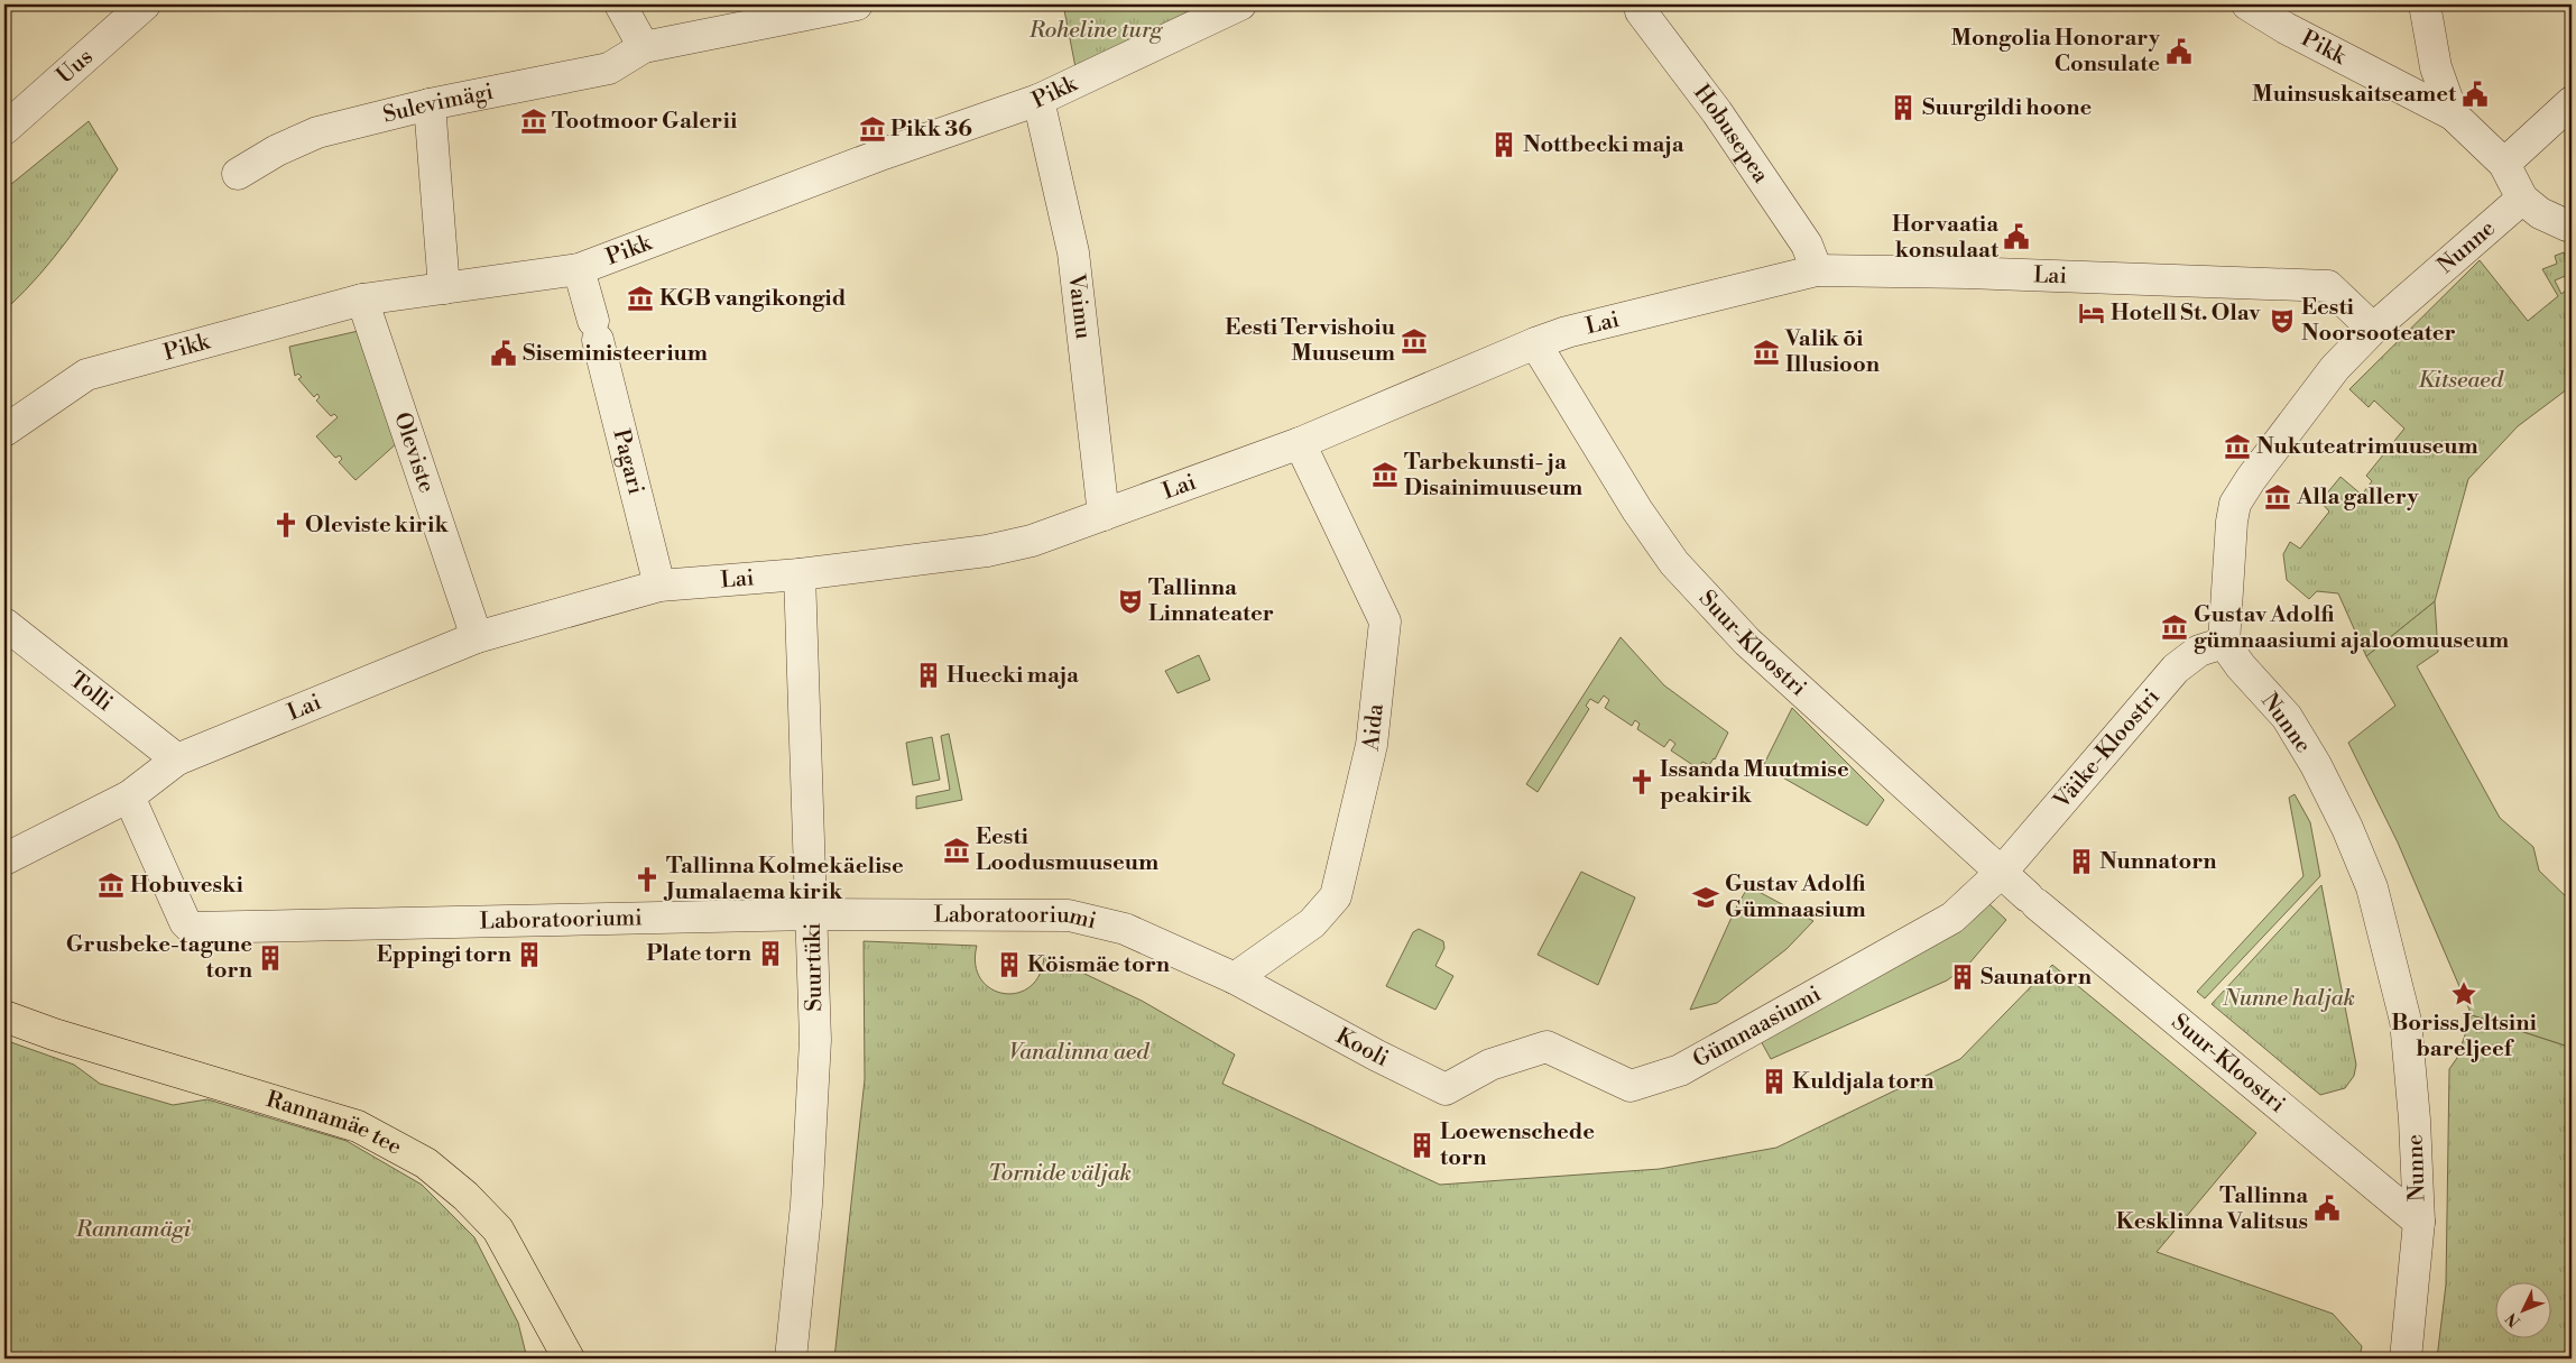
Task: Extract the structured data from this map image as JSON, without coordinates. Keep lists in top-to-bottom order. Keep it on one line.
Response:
{"streets":{"main road":["Rannamäe tee"],"street":["Pikk","Uus","Sulevimägi","Hobusepea","Nunne","Lai","Vaimu","Oleviste","Pagari","Suur-Kloostri","Tolli","Aida","Väike-Kloostri","Laboratooriumi","Suurtüki","Gümnaasiumi","Kooli"]},"crossings":[["Pikk","Nunne"],["Pikk","Vaimu"],["Pikk","Oleviste"],["Pikk","Pagari"],["Hobusepea","Lai"],["Nunne","Lai"],["Nunne","Suur-Kloostri"],["Nunne","Väike-Kloostri"],["Lai","Vaimu"],["Lai","Oleviste"],["Lai","Pagari"],["Lai","Suur-Kloostri"],["Lai","Tolli"],["Lai","Aida"],["Lai","Laboratooriumi"],["Lai","Suurtüki"],["Suur-Kloostri","Väike-Kloostri"],["Suur-Kloostri","Gümnaasiumi"],["Aida","Laboratooriumi"],["Aida","Kooli"],["Väike-Kloostri","Gümnaasiumi"],["Laboratooriumi","Suurtüki"],["Laboratooriumi","Kooli"],["Gümnaasiumi","Kooli"]],"parks":["Roheline turg","Kitseaed","Nunne haljak","Vanalinna aed","Tornide väljak","Rannamägi"],"places":{"public building":["Mongolia Honorary Consulate","Muinsuskaitseamet","Horvaatia konsulaat","Siseministeerium","Tallinna Kesklinna Valitsus"],"building":["Suurgildi hoone","Nottbecki maja","Huecki maja","Nunnatorn","Plate torn","Eppingi torn","Grusbeke-tagune torn","Köismäe torn","Saunatorn","Kuldjala torn","Loewenschede torn"],"museum":["Tootmoor Galerii","Pikk 36","KGB vangikongid","Eesti Tervishoiu Muuseum","Valik õi Illusioon","Nukuteatrimuuseum","Tarbekunsti- ja Disainimuuseum","Alla gallery","Gustav Adolfi gümnaasiumi ajaloomuuseum","Eesti Loodusmuuseum","Hobuveski"],"hotel":["Hotell St. Olav"],"theatre":["Eesti Noorsooteater","Tallinna Linnateater"],"church":["Oleviste kirik","Issanda Muutmise peakirik","Tallinna Kolmekäelise Jumalaema kirik"],"school or university":["Gustav Adolfi Gümnaasium"],"place":["Boriss Jeltsini bareljeef"]},"north":"bottom left"}
